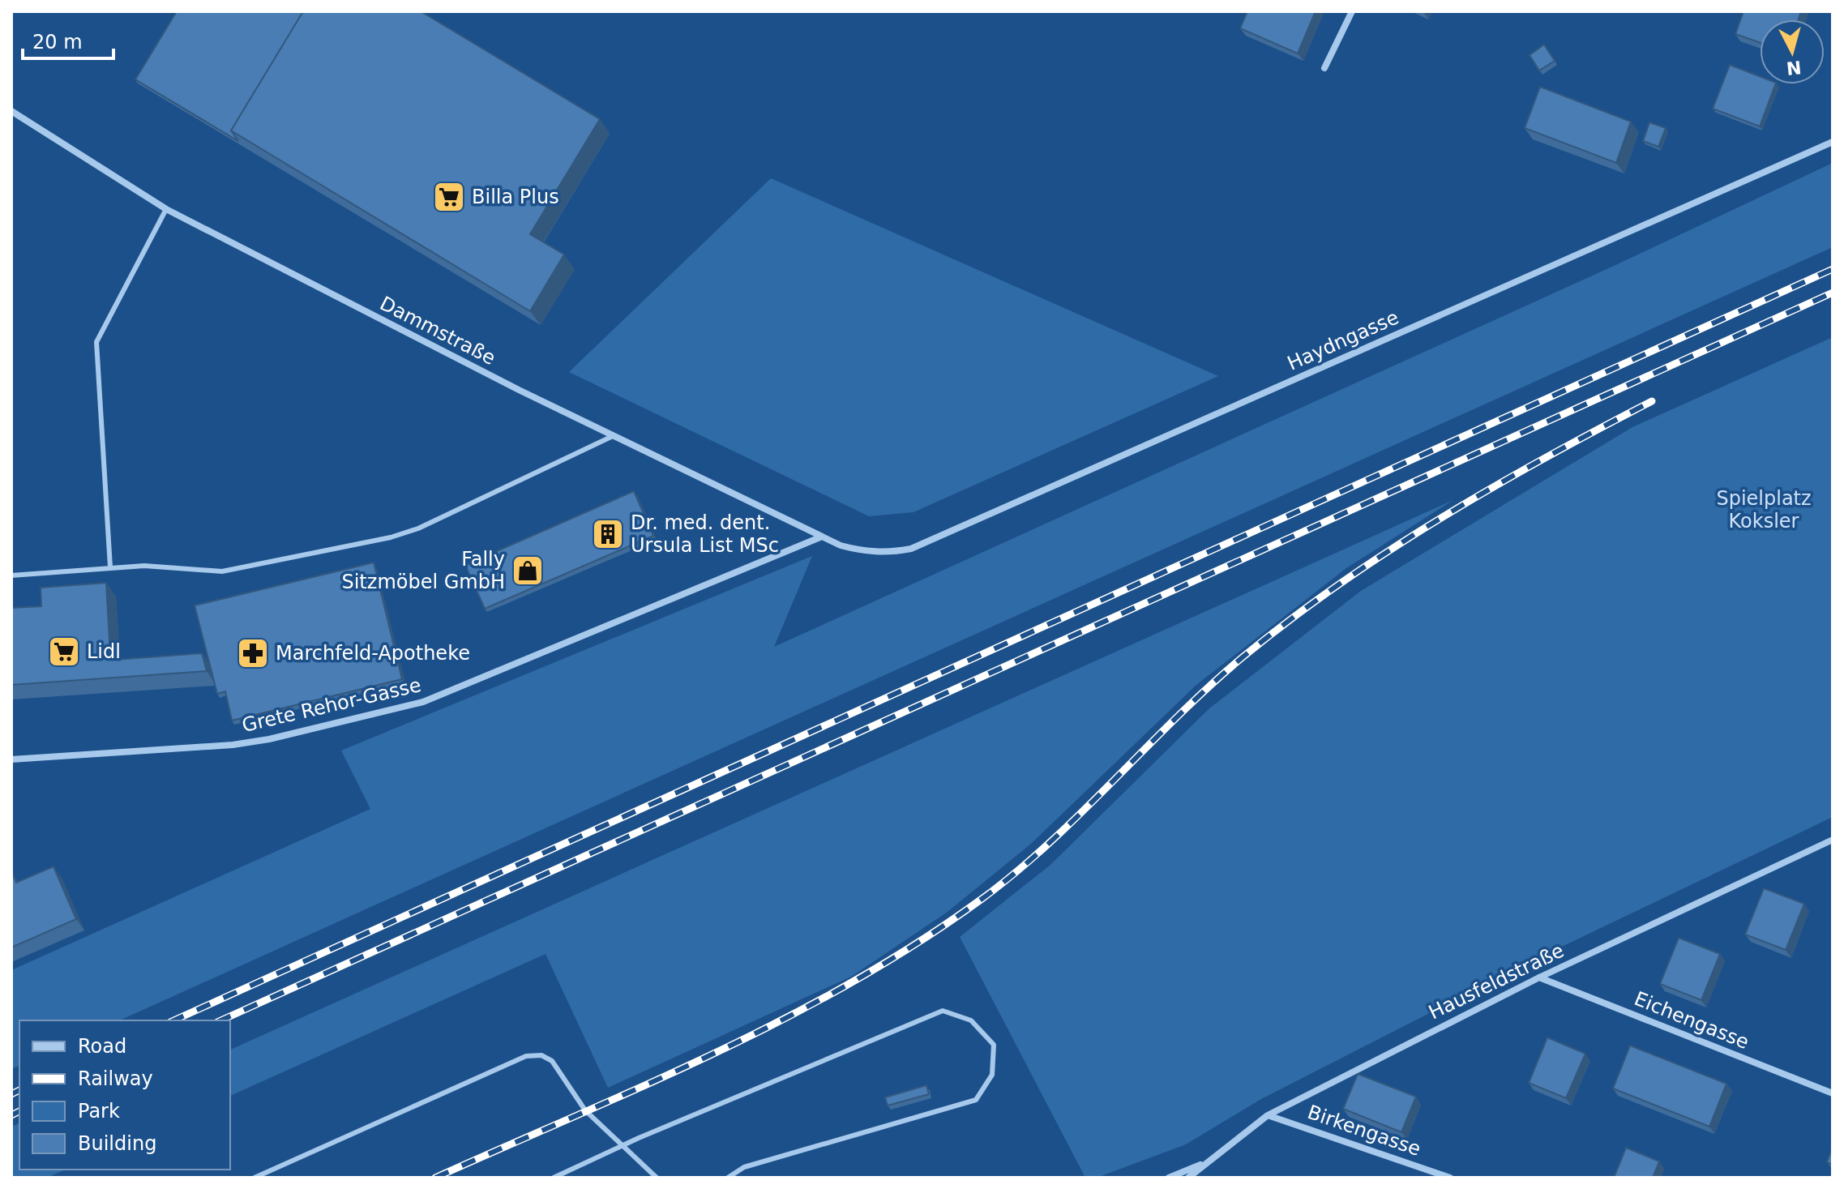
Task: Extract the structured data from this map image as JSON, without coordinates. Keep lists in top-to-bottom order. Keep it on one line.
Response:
{"streets":{"street":["Dammstraße","Haydngasse","Grete Rehor-Gasse","Hausfeldstraße","Eichengasse","Birkengasse"]},"crossings":[["Dammstraße","Haydngasse"],["Dammstraße","Grete Rehor-Gasse"],["Hausfeldstraße","Eichengasse"],["Hausfeldstraße","Birkengasse"]],"parks":["Spielplatz Koksler"],"places":{"supermarket":["Billa Plus","Lidl"],"building":["Dr. med. dent. Ursula List MSc"],"shop":["Fally Sitzmöbel GmbH"],"pharmacy":["Marchfeld-Apotheke"]},"legend":["Road","Railway","Park","Building"],"scale_bar":"20 m","north":"bottom"}
